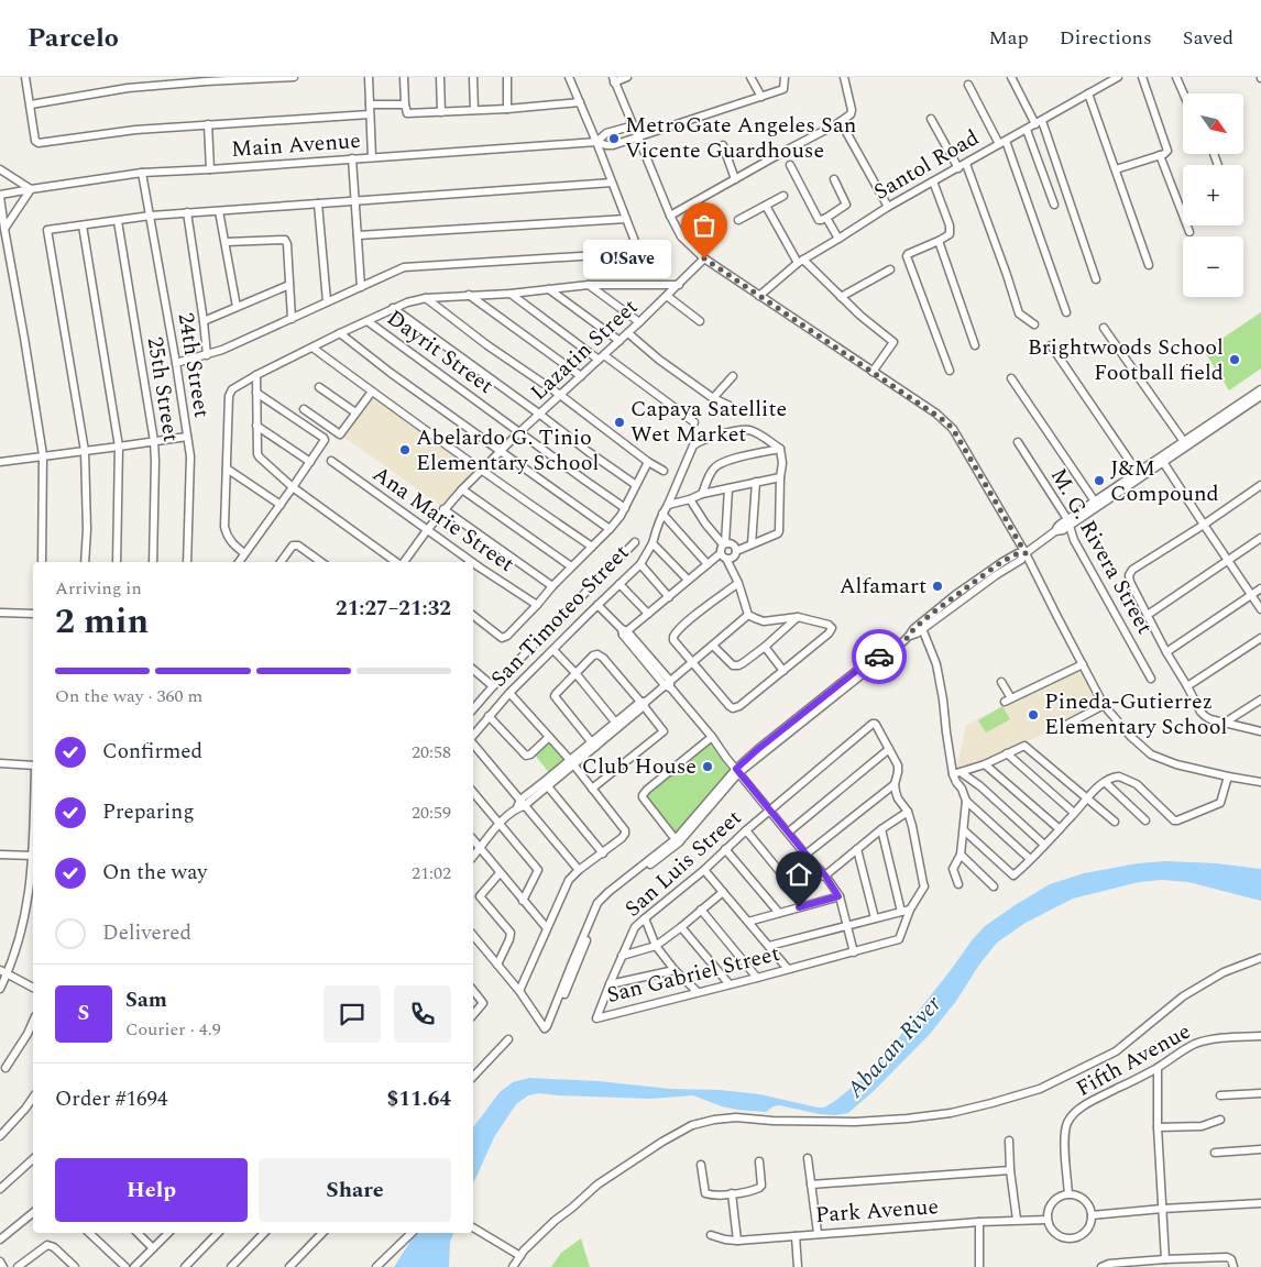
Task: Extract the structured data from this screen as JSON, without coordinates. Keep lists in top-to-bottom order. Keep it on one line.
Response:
{"streets":{"street":["Main Avenue","Santol Road","Lazatin Street","Dayrit Street","24th Street","25th Street","Ana Marie Street","M. G. Rivera Street","San Timoteo Street","San Luis Street","San Gabriel Street","Fifth Avenue","Park Avenue"]},"crossings":[["Main Avenue","24th Street"],["Lazatin Street","Dayrit Street"],["Lazatin Street","Ana Marie Street"],["San Luis Street","San Gabriel Street"],["Fifth Avenue","Park Avenue"]],"water":["Abacan River"],"places":["MetroGate Angeles San Vicente Guardhouse","O!Save","Brightwoods School Football field","Capaya Satellite Wet Market","Abelardo G. Tinio Elementary School","J&M Compound","Alfamart","Pineda-Gutierrez Elementary School","Club House"],"north":"bottom right","page":{"header":"Parcelo","nav":["Map","Directions","Saved"],"map_buttons":["+","−"],"bubble":"O!Save","heading":["2 min","Arriving in","21:27–21:32"],"panel":["Sam","Courier · 4.9","Order #1694","$11.64"],"bar":"On the way · 360 m","list":[["Confirmed","20:58"],["Preparing","20:59"],["On the way","21:02"],"Delivered"],"round":"S","buttons":["Help","Share"]}}
